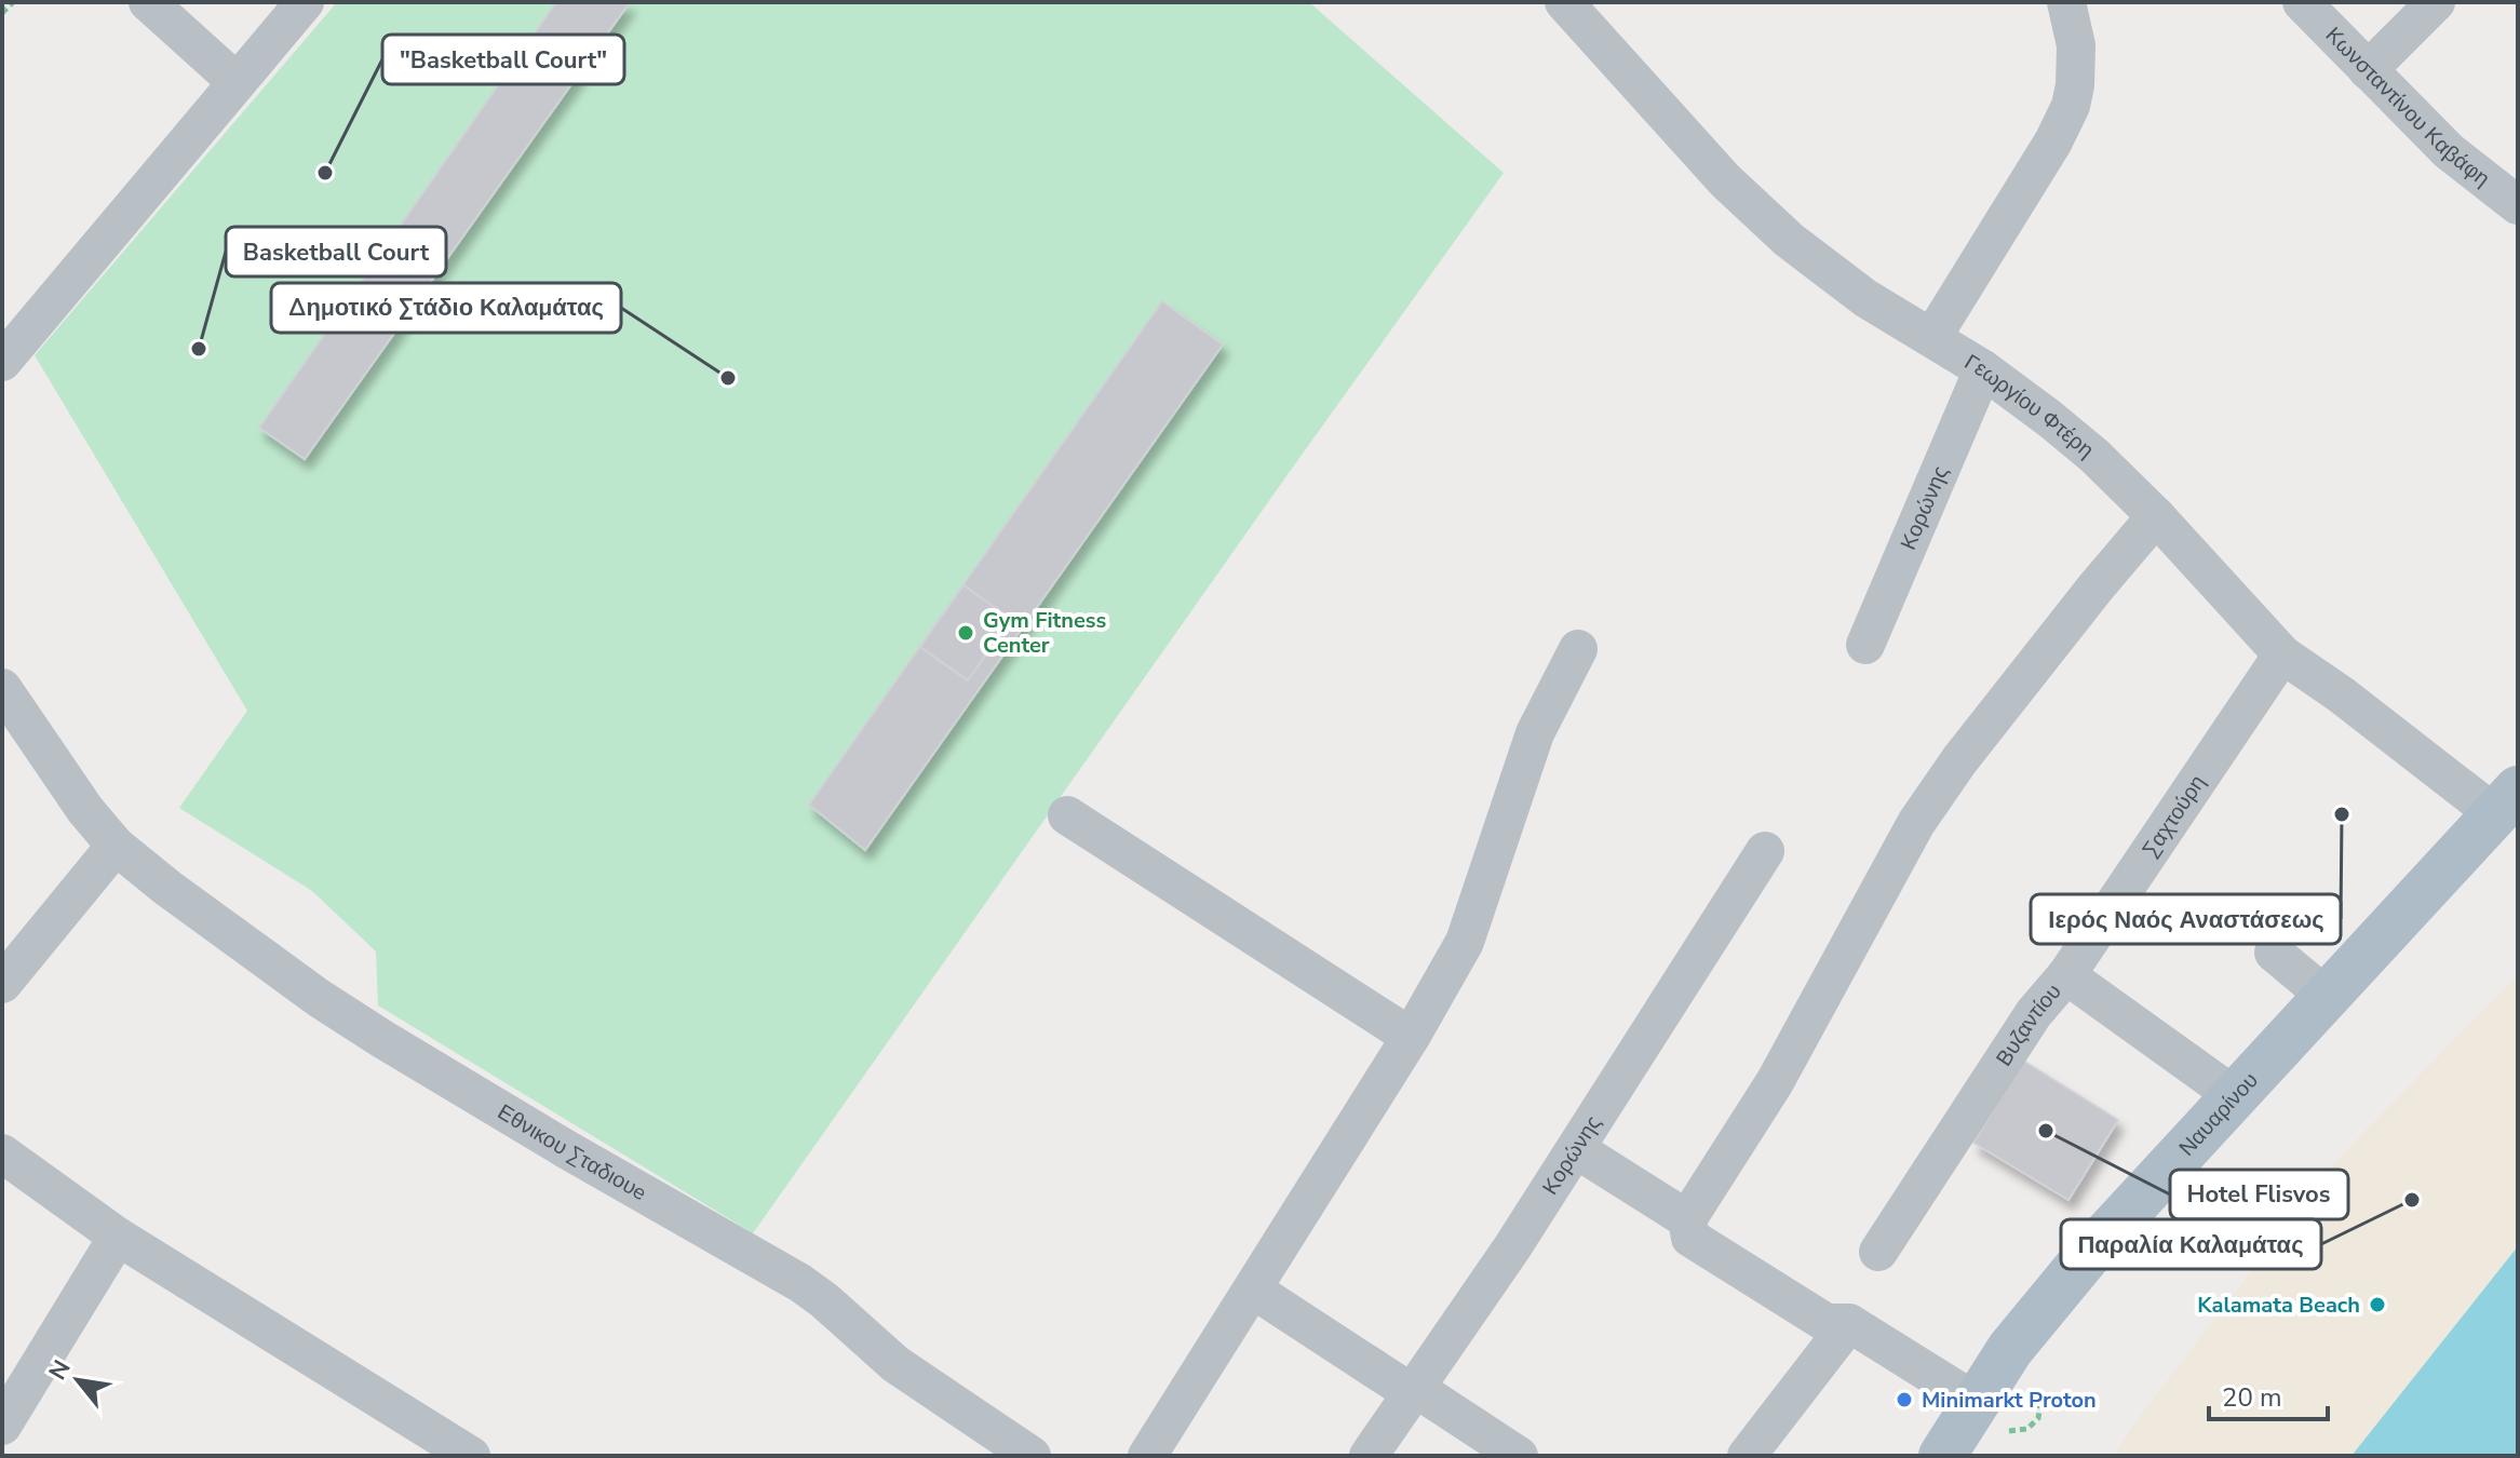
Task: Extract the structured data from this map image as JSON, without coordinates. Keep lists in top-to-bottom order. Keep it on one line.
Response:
{"streets":{"main road":["Ναυαρίνου"],"street":["Κωνσταντίνου Καβάφη","Γεωργίου Φτέρη","Κορώνης","Σαχτούρη","Βυζαντίου","Εθνικου Σταδιουe"]},"crossings":[["Γεωργίου Φτέρη","Κορώνης"],["Γεωργίου Φτέρη","Σαχτούρη"],["Γεωργίου Φτέρη","Ναυαρίνου"],["Σαχτούρη","Βυζαντίου"],["Βυζαντίου","Ναυαρίνου"]],"places":["\"Basketball Court\"","Basketball Court","Δημοτικό Στάδιο Καλαμάτας","Gym Fitness Center","Ιερός Ναός Αναστάσεως","Hotel Flisvos","Παραλία Καλαμάτας","Kalamata Beach","Minimarkt Proton"],"scale_bar":"20 m","north":"top left"}
